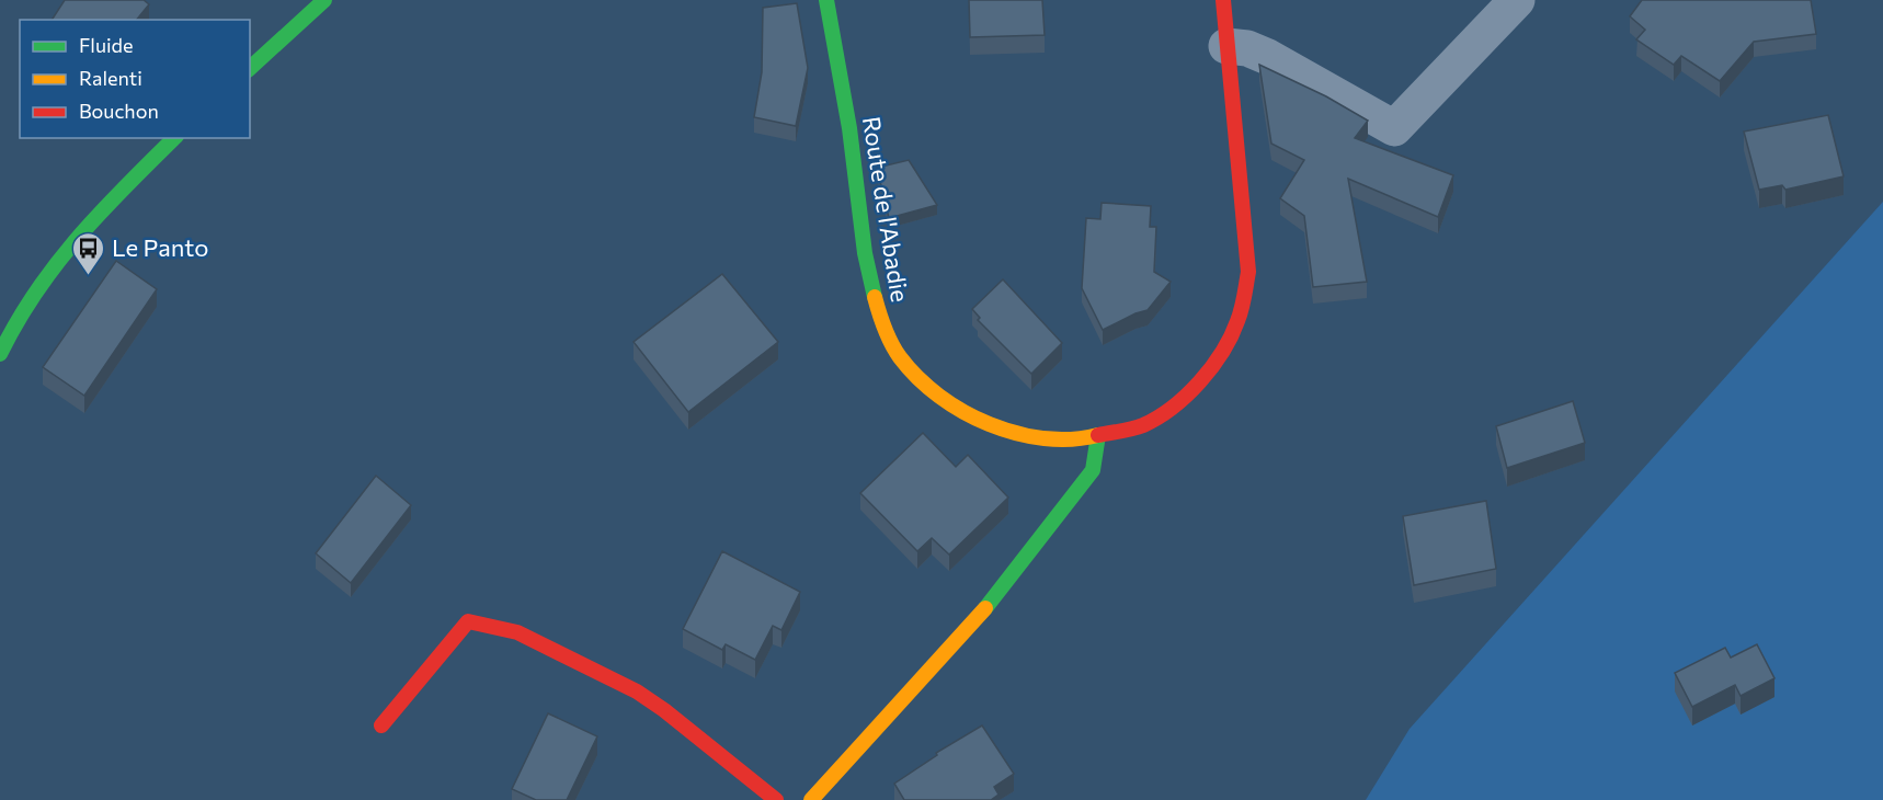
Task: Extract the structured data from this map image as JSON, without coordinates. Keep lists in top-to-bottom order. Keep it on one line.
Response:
{"streets":{"street":["Route de l'Abadie"]},"places":{"bus stop":["Le Panto"]},"legend":["Fluide","Ralenti","Bouchon"]}
